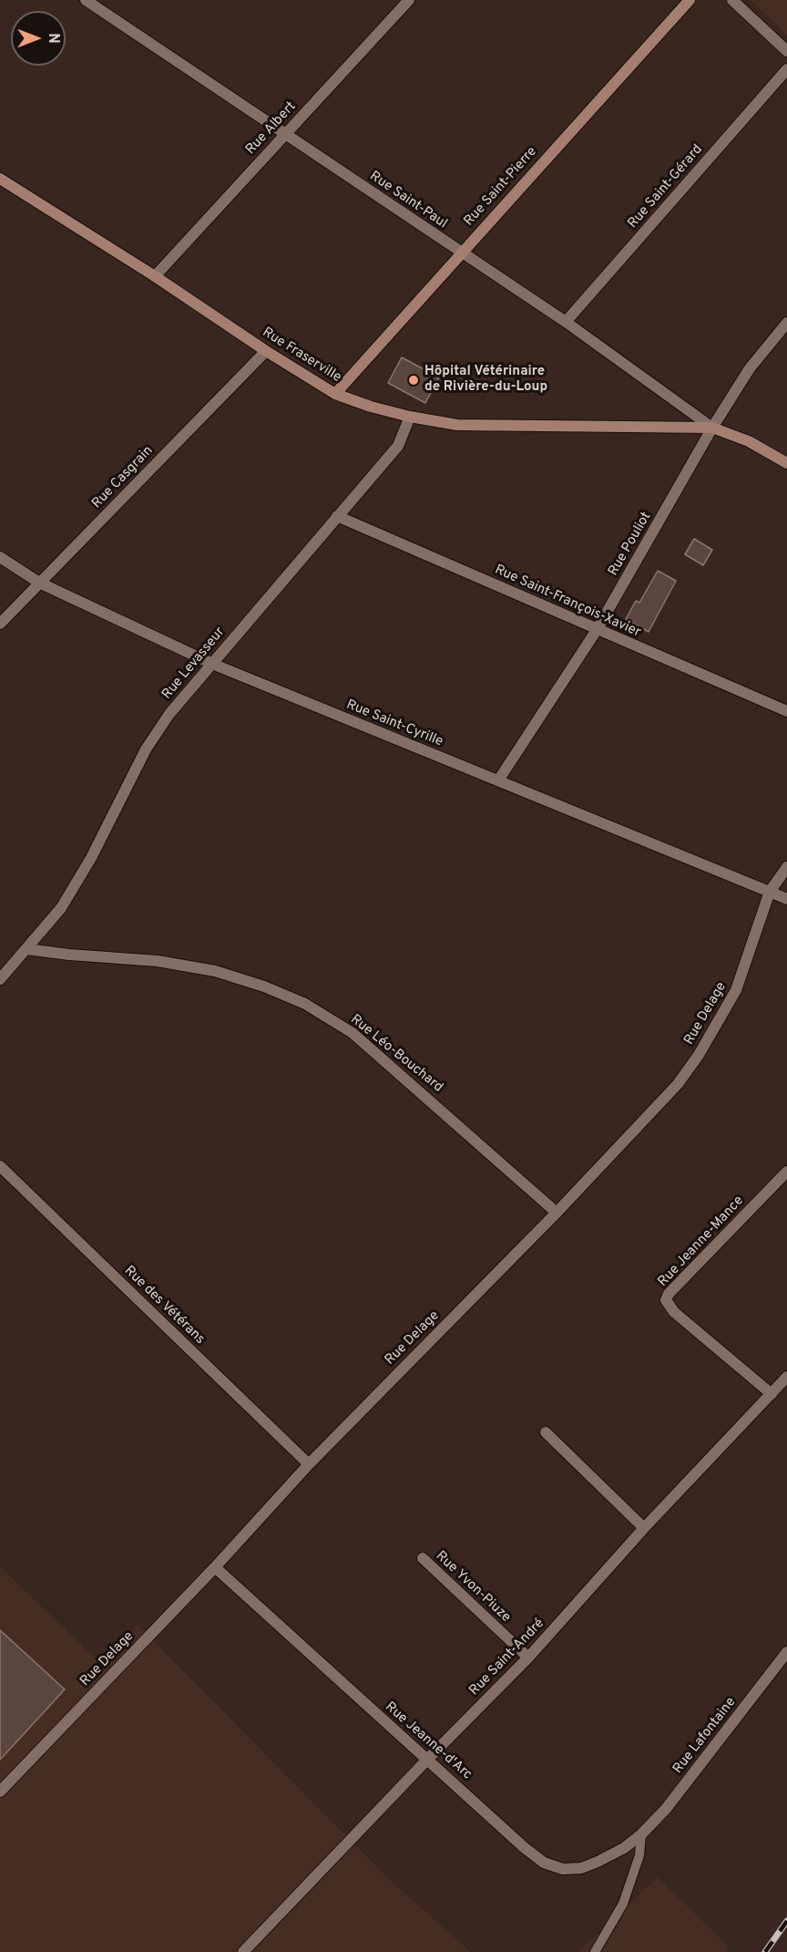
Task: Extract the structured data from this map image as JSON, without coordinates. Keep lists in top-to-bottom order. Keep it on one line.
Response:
{"streets":{"main road":["Rue Saint-Pierre","Rue Fraserville"],"street":["Rue Albert","Rue Saint-Gérard","Rue Saint-Paul","Rue Casgrain","Rue Pouliot","Rue Saint-François-Xavier","Rue Levasseur","Rue Saint-Cyrille","Rue Delage","Rue Léo-Bouchard","Rue Jeanne-Mance","Rue des Vétérans","Rue Yvon-Piuze","Rue Saint-André","Rue Lafontaine","Rue Jeanne-d'Arc"]},"crossings":[["Rue Albert","Rue Saint-Paul"],["Rue Albert","Rue Fraserville"],["Rue Saint-Pierre","Rue Saint-Paul"],["Rue Saint-Pierre","Rue Fraserville"],["Rue Saint-Gérard","Rue Saint-Paul"],["Rue Saint-Paul","Rue Fraserville"],["Rue Saint-Paul","Rue Pouliot"],["Rue Fraserville","Rue Casgrain"],["Rue Fraserville","Rue Pouliot"],["Rue Fraserville","Rue Levasseur"],["Rue Casgrain","Rue Saint-Cyrille"],["Rue Pouliot","Rue Saint-François-Xavier"],["Rue Pouliot","Rue Saint-Cyrille"],["Rue Saint-François-Xavier","Rue Levasseur"],["Rue Levasseur","Rue Saint-Cyrille"],["Rue Levasseur","Rue Léo-Bouchard"],["Rue Saint-Cyrille","Rue Delage"],["Rue Delage","Rue Léo-Bouchard"],["Rue Delage","Rue des Vétérans"],["Rue Delage","Rue Jeanne-d'Arc"],["Rue Jeanne-Mance","Rue Saint-André"],["Rue Yvon-Piuze","Rue Saint-André"],["Rue Saint-André","Rue Jeanne-d'Arc"],["Rue Lafontaine","Rue Jeanne-d'Arc"]],"places":["Hôpital Vétérinaire de Rivière-du-Loup"],"north":"right"}
